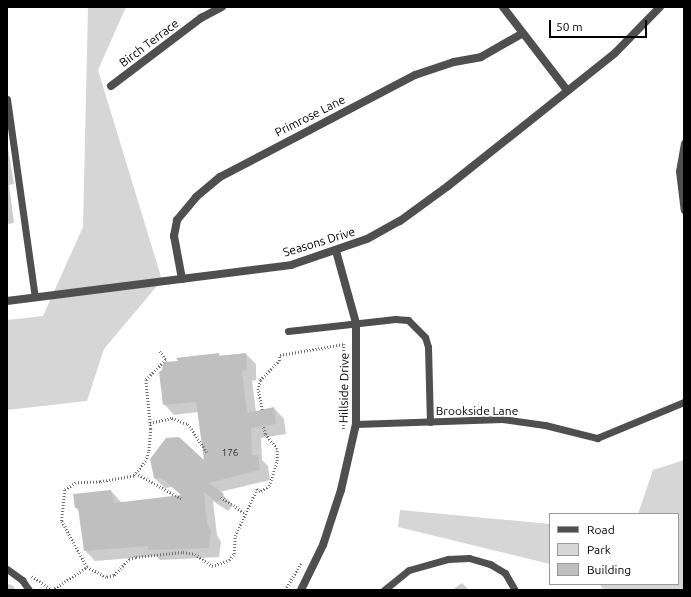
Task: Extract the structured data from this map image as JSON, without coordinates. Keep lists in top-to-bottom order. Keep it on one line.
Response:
{"streets":{"street":["Birch Terrace","Primrose Lane","Seasons Drive","Hillside Drive"],"lane":["Brookside Lane"]},"crossings":[["Primrose Lane","Seasons Drive"],["Seasons Drive","Hillside Drive"],["Hillside Drive","Brookside Lane"]],"house_numbers":["176"],"legend":["Road","Park","Building"],"scale_bar":"50 m"}
